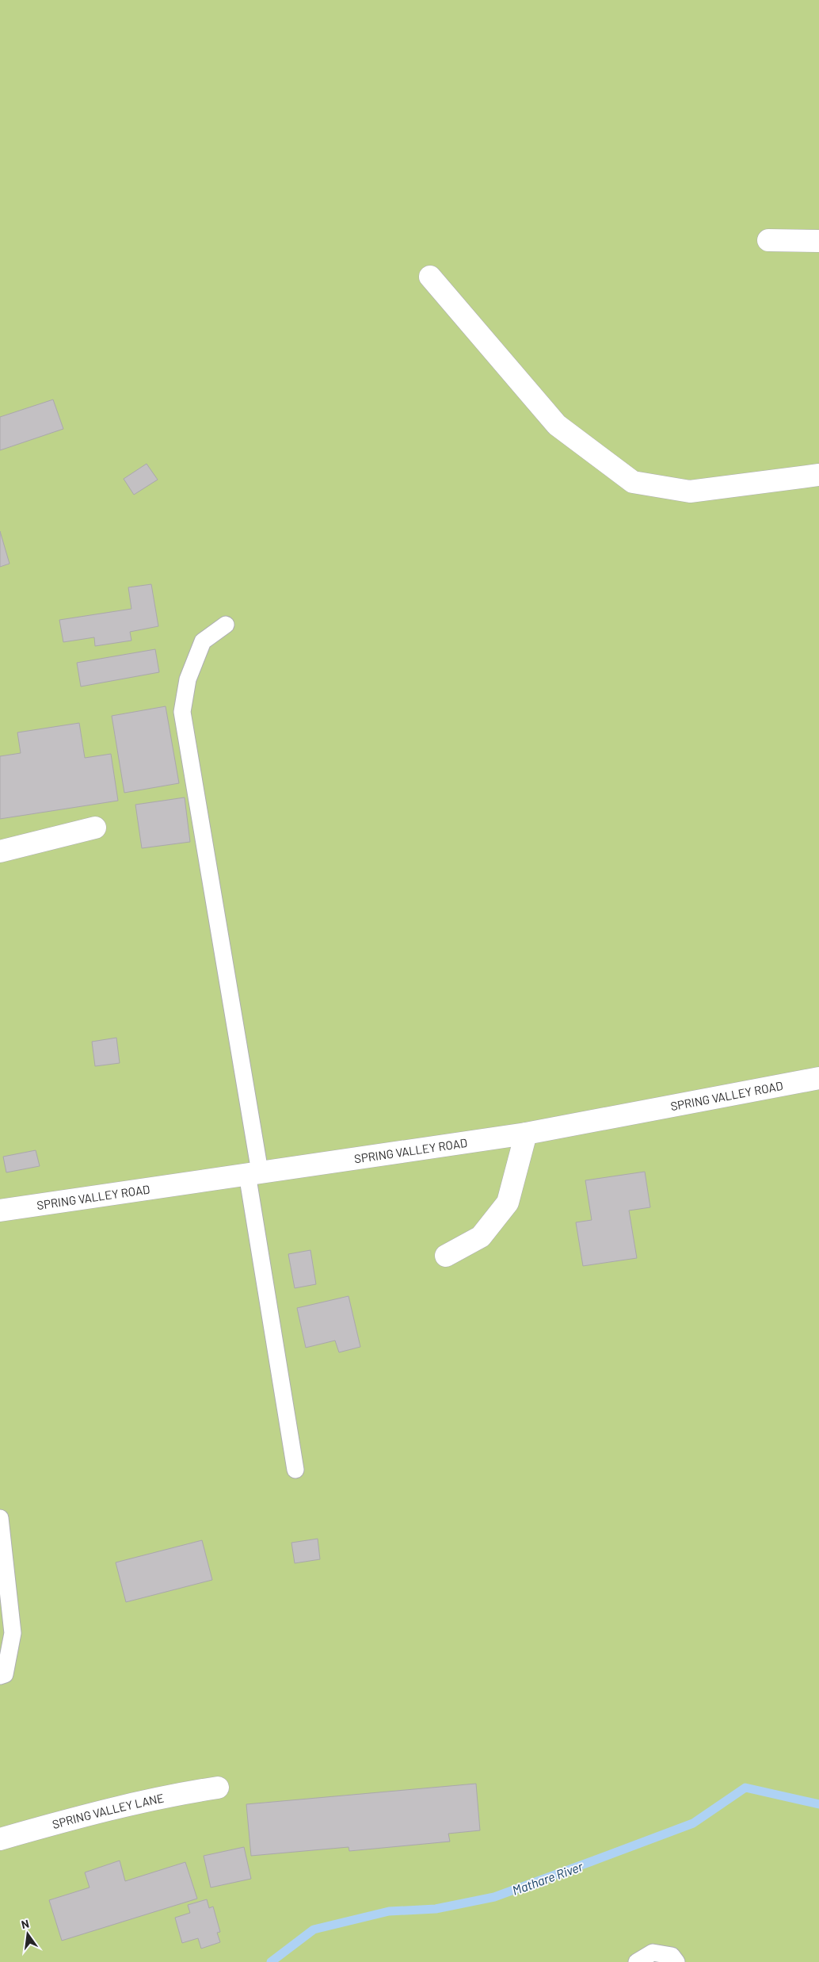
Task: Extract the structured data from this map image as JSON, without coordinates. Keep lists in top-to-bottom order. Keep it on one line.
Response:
{"streets":{"street":["SPRING VALLEY ROAD","SPRING VALLEY LANE"]},"water":["Mathare River"],"north":"top"}
